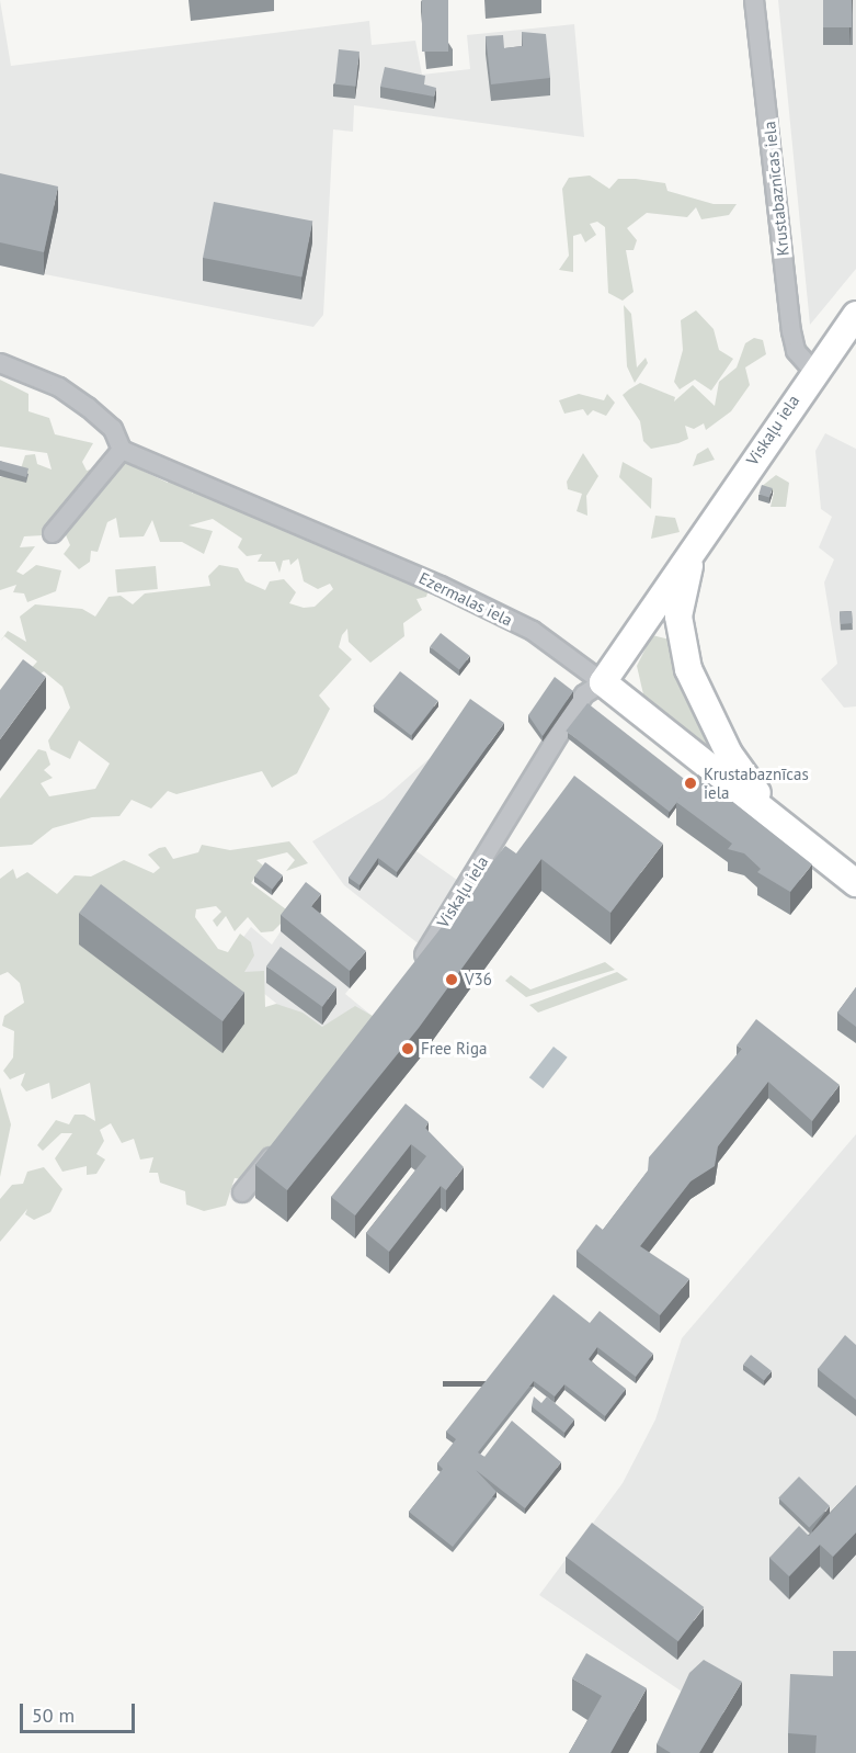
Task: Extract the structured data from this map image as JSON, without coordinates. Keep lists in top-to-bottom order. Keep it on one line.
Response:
{"streets":{"street":["Krustabaznīcas iela","Viskaļu iela","Ezermalas iela"]},"crossings":[["Krustabaznīcas iela","Viskaļu iela"],["Viskaļu iela","Ezermalas iela"]],"places":["Krustabaznīcas iela","V36","Free Riga"],"scale_bar":"50 m"}
